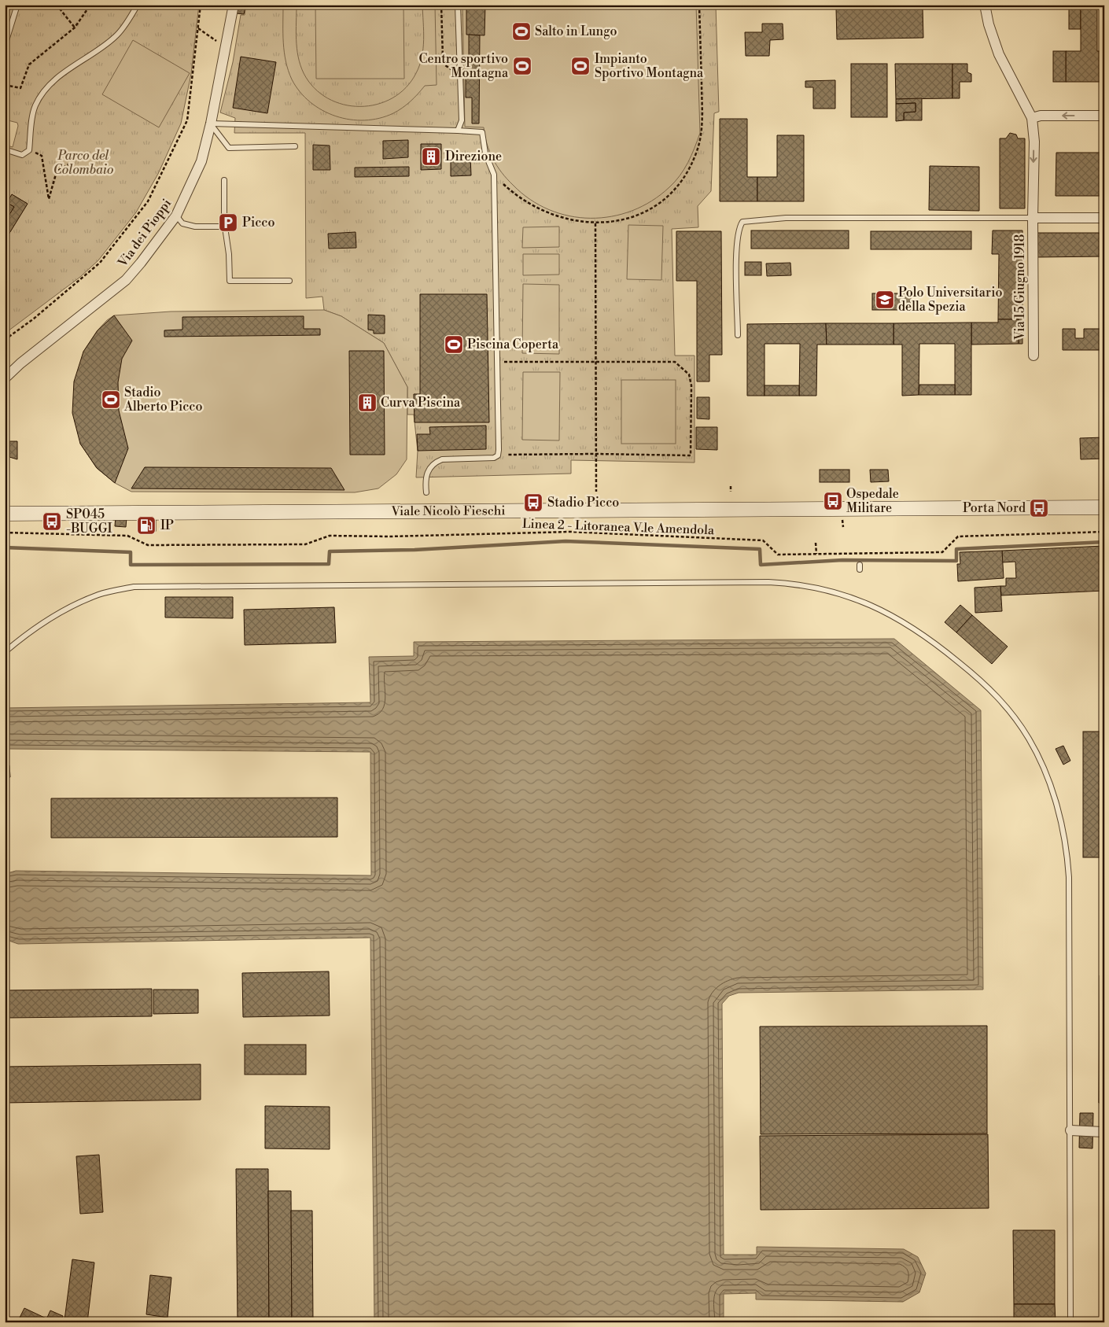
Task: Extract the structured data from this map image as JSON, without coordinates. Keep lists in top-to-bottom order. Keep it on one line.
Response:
{"streets":{"main road":["Viale Nicolò Fieschi"],"street":["Via dei Pioppi","Via 15 Giugno 1918"],"path":["Linea 2 - Litoranea V.le Amendola"]},"parks":["Parco del Colombaio"],"places":{"sports":["Salto in Lungo","Centro sportivo Montagna","Impianto Sportivo Montagna","Piscina Coperta","Stadio Alberto Picco"],"building":["Direzione","Curva Piscina"],"parking":["Picco"],"school or university":["Polo Universitario della Spezia"],"bus stop":["Ospedale Militare","Stadio Picco","Porta Nord","SP045 -BUGGI"],"fuel station":["IP"]}}
